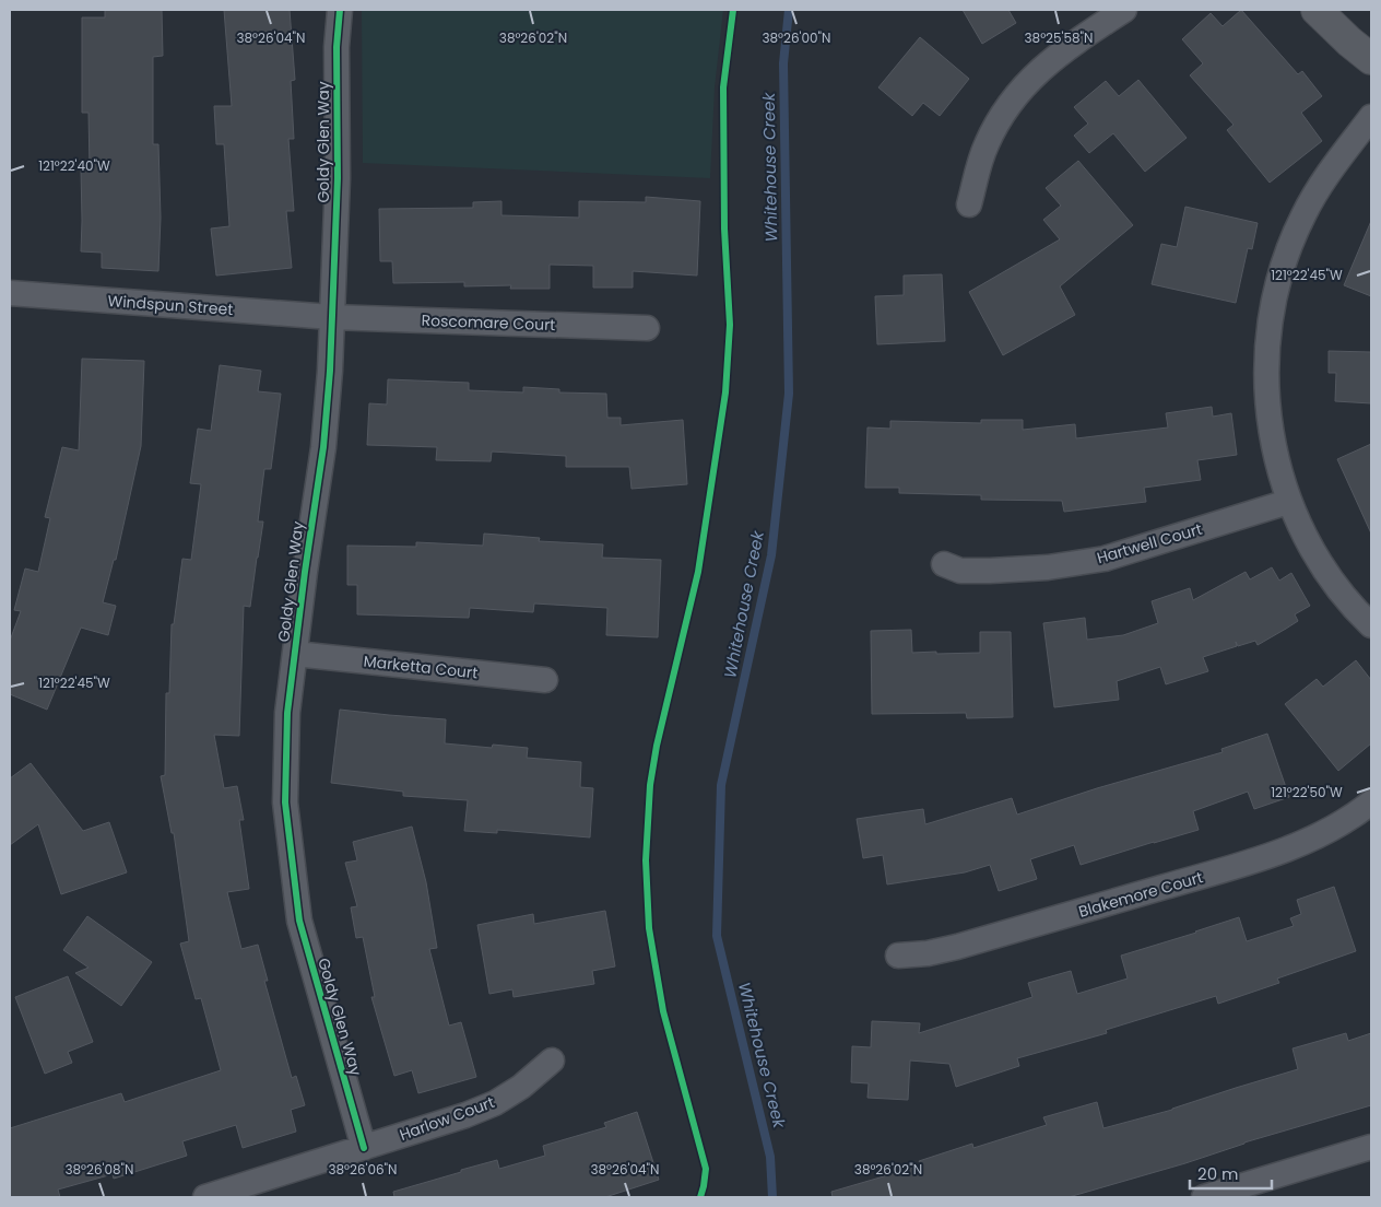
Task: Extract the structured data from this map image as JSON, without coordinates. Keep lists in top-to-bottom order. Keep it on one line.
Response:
{"streets":{"street":["Goldy Glen Way","Windspun Street","Roscomare Court","Hartwell Court","Marketta Court","Blakemore Court","Harlow Court"]},"crossings":[["Goldy Glen Way","Windspun Street"],["Goldy Glen Way","Roscomare Court"],["Goldy Glen Way","Marketta Court"],["Goldy Glen Way","Harlow Court"],["Windspun Street","Roscomare Court"]],"water":["Whitehouse Creek"],"scale_bar":"20 m","coordinates":["38°26'04\"N","38°26'02\"N","38°26'00\"N","38°25'58\"N","121°22'40\"W","121°22'45\"W","121°22'50\"W","38°26'08\"N","38°26'06\"N"]}
